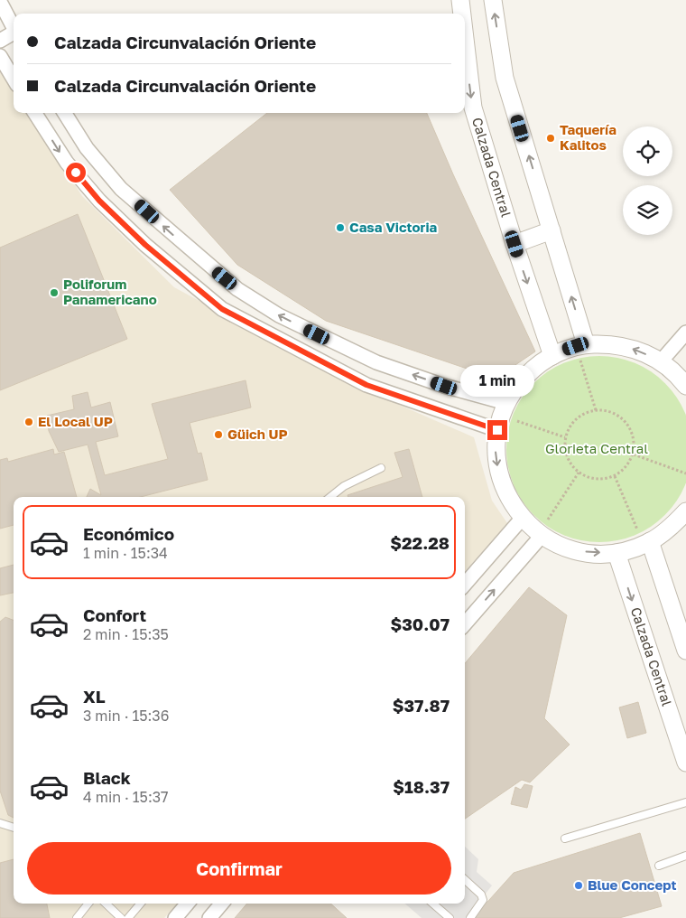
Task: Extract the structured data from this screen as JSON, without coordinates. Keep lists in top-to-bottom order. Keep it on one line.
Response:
{"streets":{"street":["Calzada Central"]},"parks":["Glorieta Central"],"places":["Taquería Kalitos","Casa Victoria","Poliforum Panamericano","El Local UP","Güich UP","Blue Concept"],"page":{"banner":["Calzada Circunvalación Oriente","Calzada Circunvalación Oriente"],"bubble":"1 min","list":[{"name":"Económico","note":"1 min · 15:34","value":"$22.28"},{"name":"Confort","note":"2 min · 15:35","value":"$30.07"},{"name":"XL","note":"3 min · 15:36","value":"$37.87"},{"name":"Black","note":"4 min · 15:37","value":"$18.37"}],"buttons":"Confirmar"}}
